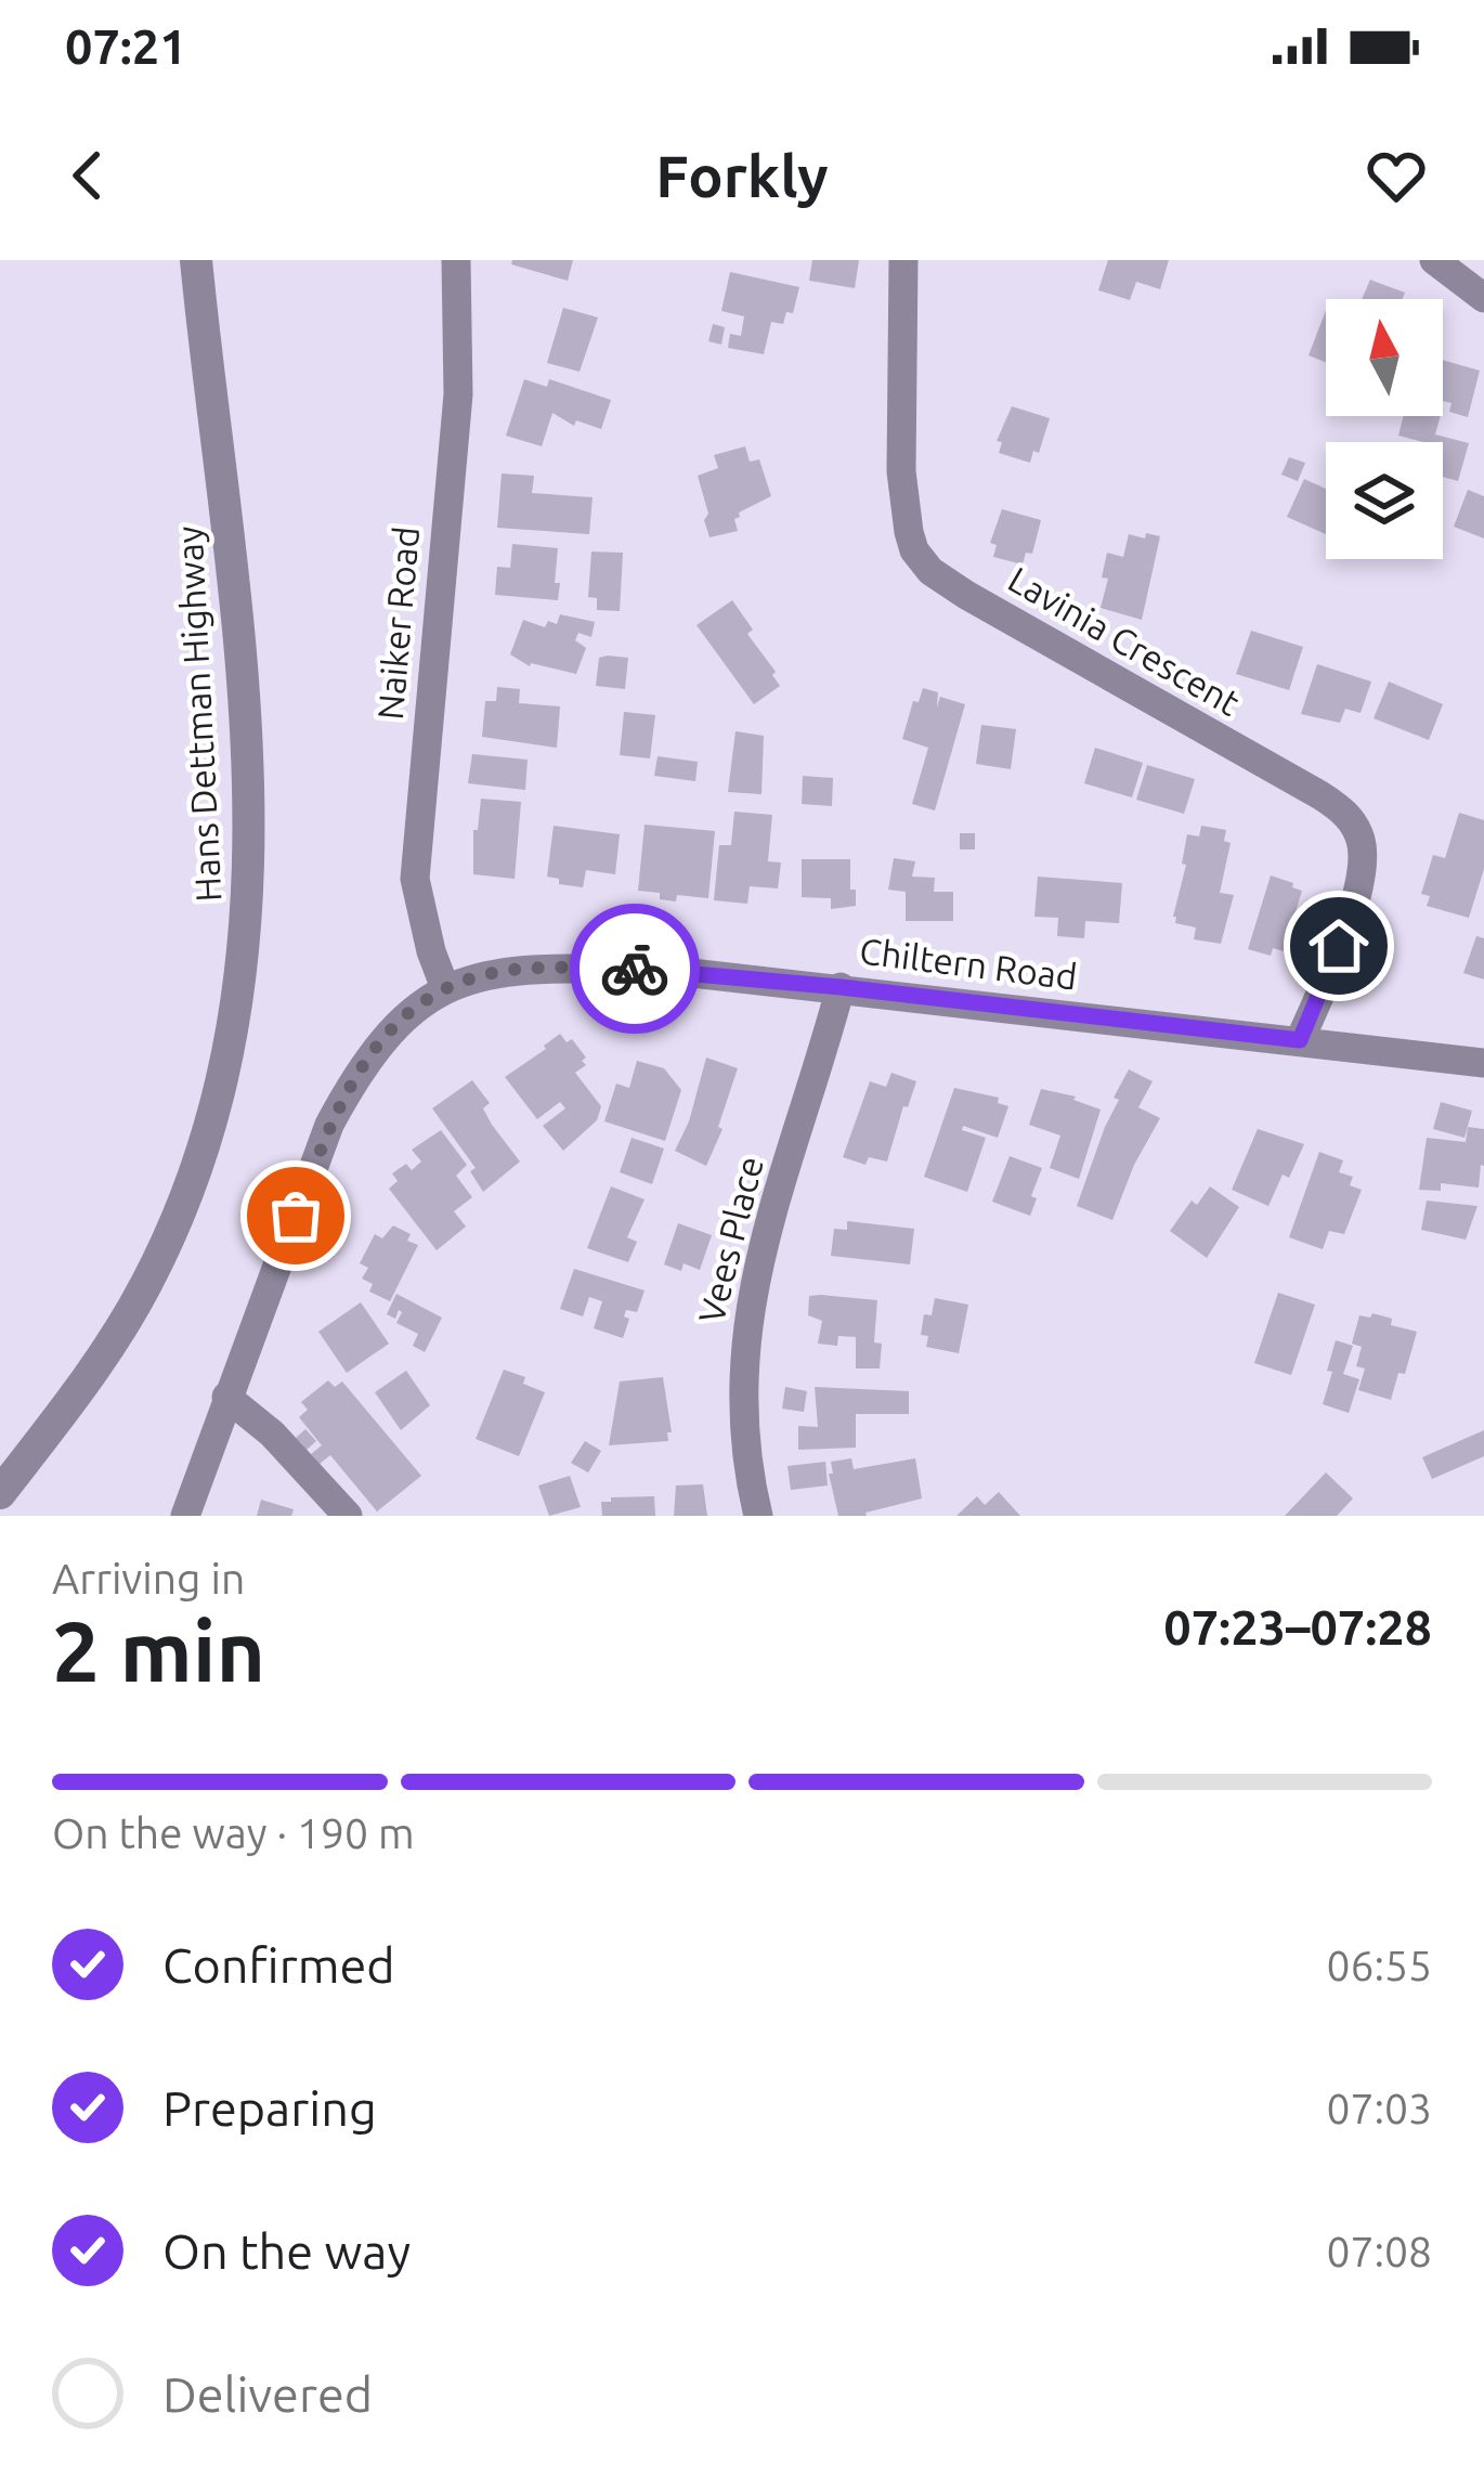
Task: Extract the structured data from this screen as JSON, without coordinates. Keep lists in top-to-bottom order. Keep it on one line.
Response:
{"streets":{"street":["Naiker Road","Lavinia Crescent","Hans Dettman Highway","Chiltern Road","Vees Place"]},"crossings":[["Naiker Road","Chiltern Road"],["Lavinia Crescent","Chiltern Road"],["Chiltern Road","Vees Place"]],"north":"top","page":{"status":"07:21","header":"Forkly","heading":["2 min","Arriving in","07:23–07:28"],"bar":"On the way · 190 m","list":[["Confirmed","06:55"],["Preparing","07:03"],["On the way","07:08"],"Delivered"]}}
